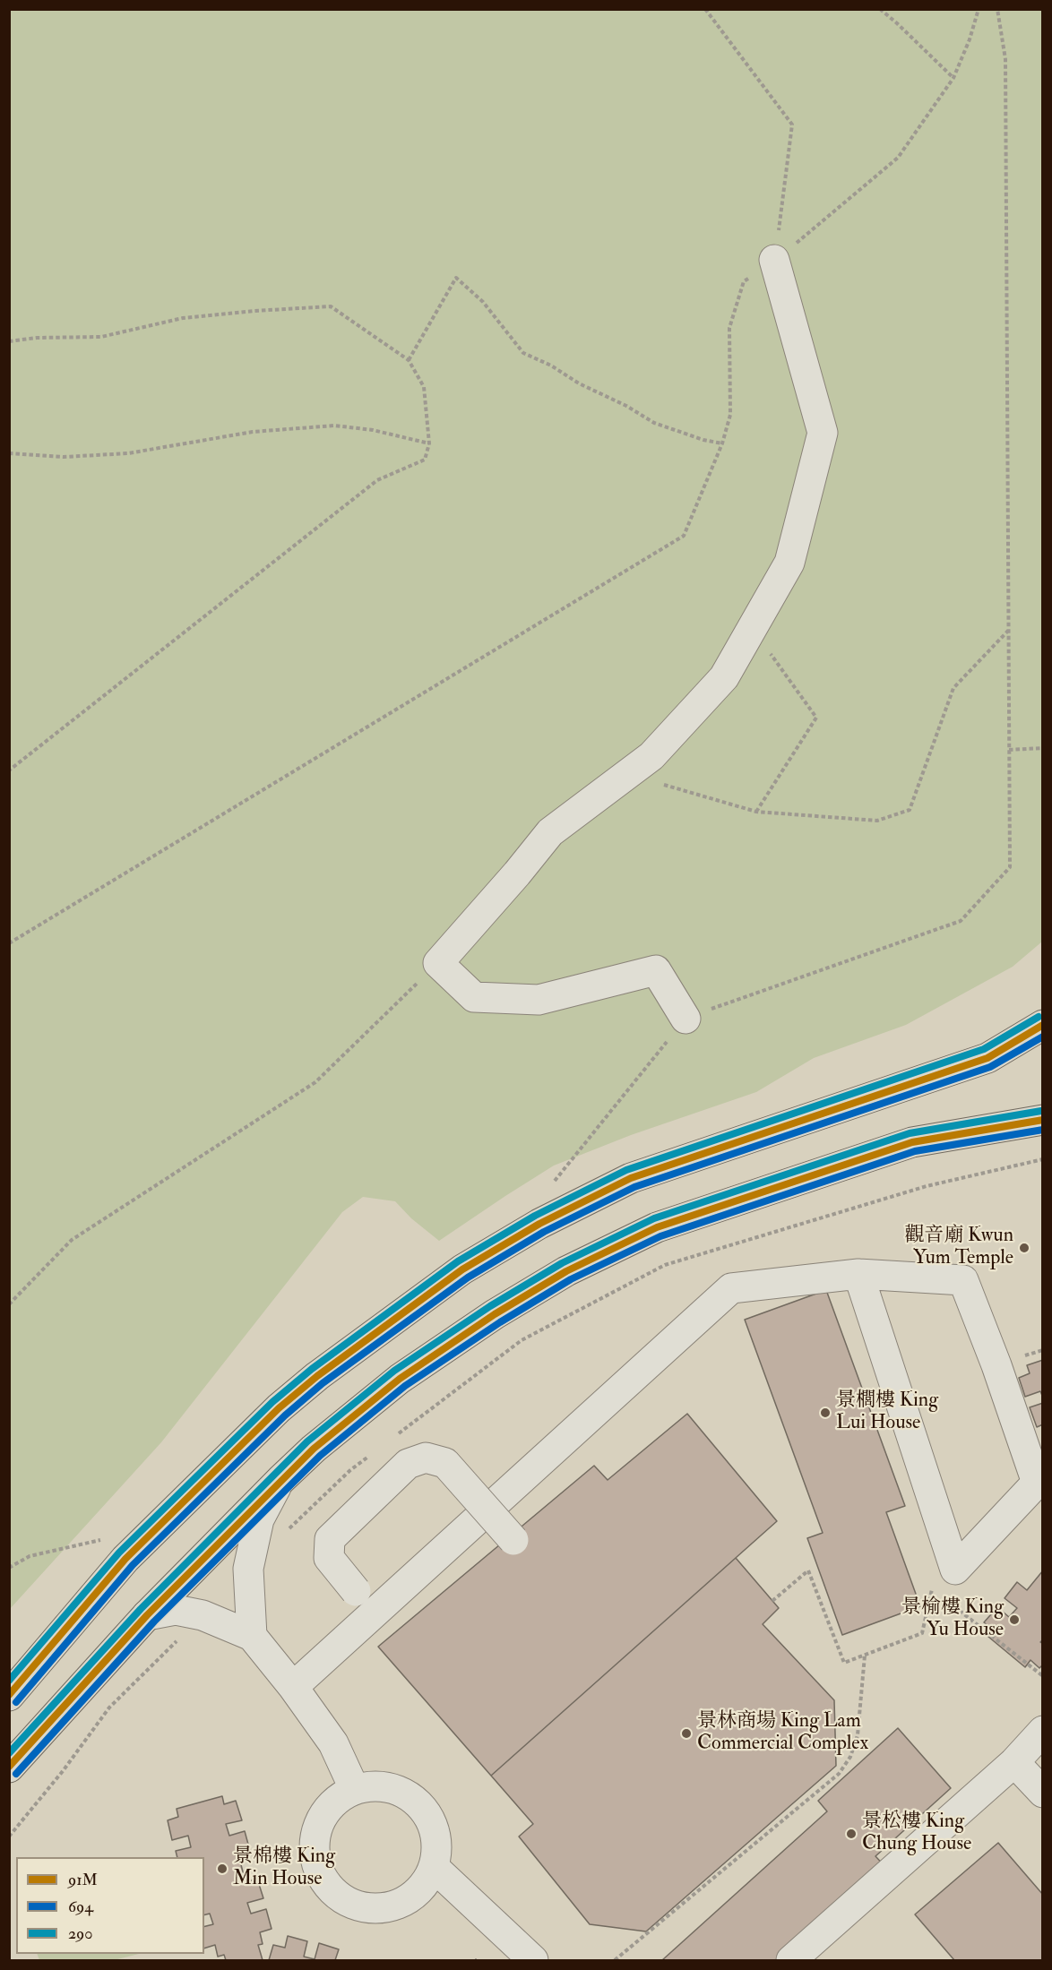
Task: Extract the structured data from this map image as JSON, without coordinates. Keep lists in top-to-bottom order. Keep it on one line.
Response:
{"places":["觀音廟 Kwun Yum Temple","景櫚樓 King Lui House","景榆樓 King Yu House","景林商場 King Lam Commercial Complex","景松樓 King Chung House","景棉樓 King Min House"],"lines":["transit line 290","transit line 91M","transit line 694"],"legend":["91M","694","290"]}
